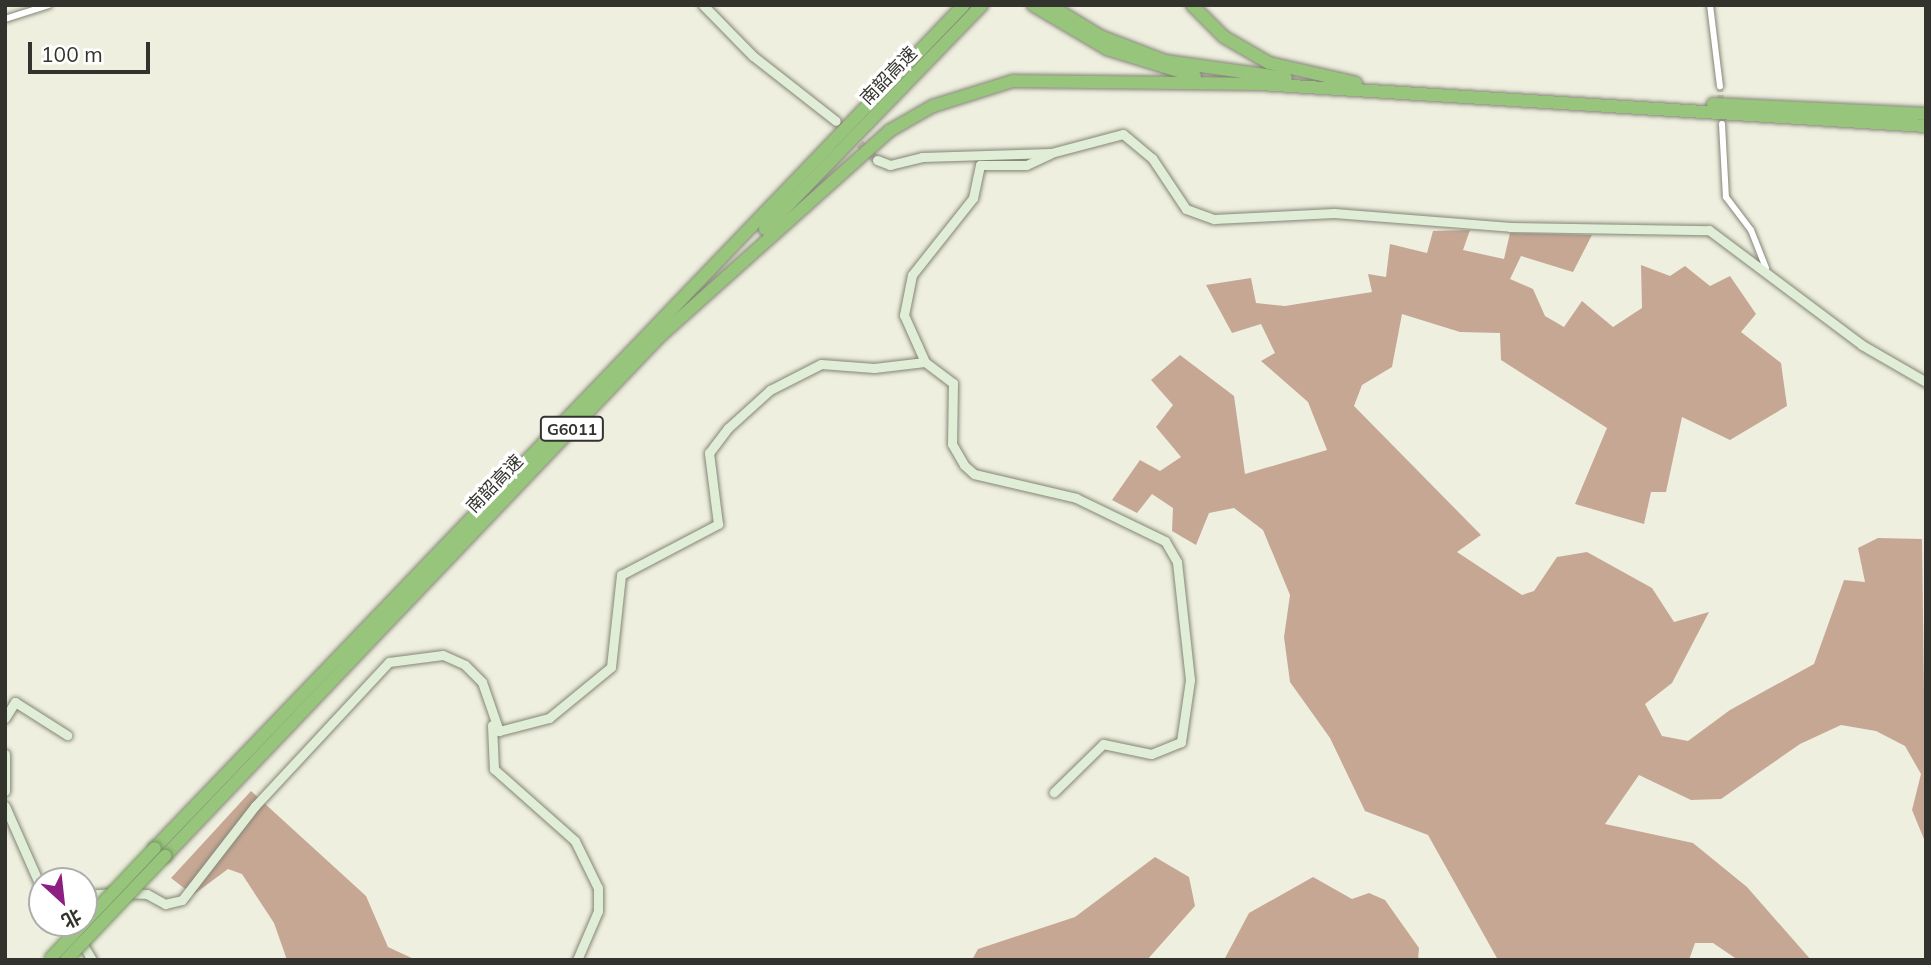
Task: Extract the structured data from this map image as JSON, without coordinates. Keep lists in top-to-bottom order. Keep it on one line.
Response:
{"streets":{"highway":["南韶高速","G6011"]},"scale_bar":"100 m","north":"bottom right"}
